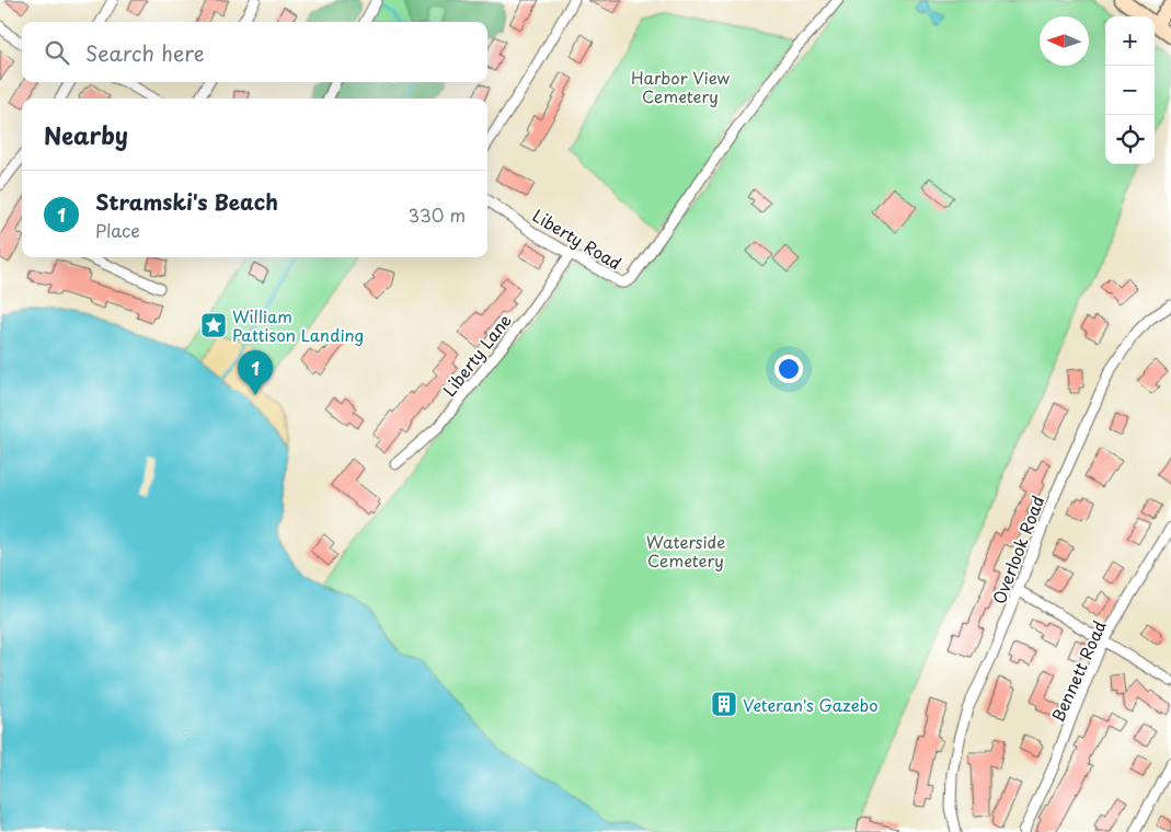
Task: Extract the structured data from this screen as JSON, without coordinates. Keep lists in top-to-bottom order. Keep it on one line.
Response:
{"streets":{"street":["Liberty Road","Liberty Lane","Overlook Road","Bennett Road"]},"crossings":[["Liberty Road","Liberty Lane"]],"parks":["Harbor View Cemetery","Waterside Cemetery"],"places":{"place":["William Pattison Landing"],"building":["Veteran's Gazebo"]},"north":"left","page":{"map_buttons":["+","−"],"search":"Search here","heading":"Nearby","list":[{"mark":"1","name":"Stramski's Beach","note":"Place","value":"330 m"}],"pins":"1"}}
